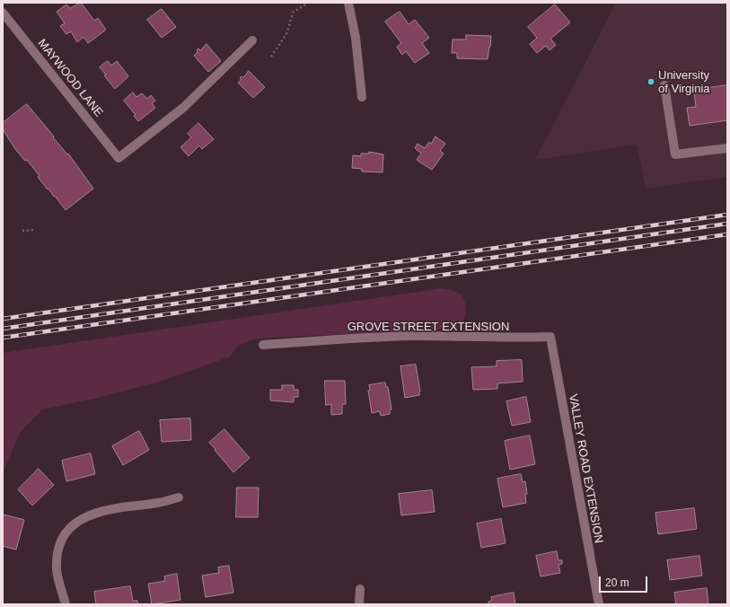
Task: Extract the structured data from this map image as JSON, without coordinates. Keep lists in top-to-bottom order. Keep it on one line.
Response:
{"streets":{"street":["MAYWOOD LANE","GROVE STREET EXTENSION","VALLEY ROAD EXTENSION"]},"crossings":[["GROVE STREET EXTENSION","VALLEY ROAD EXTENSION"]],"places":["University of Virginia"],"scale_bar":"20 m"}
